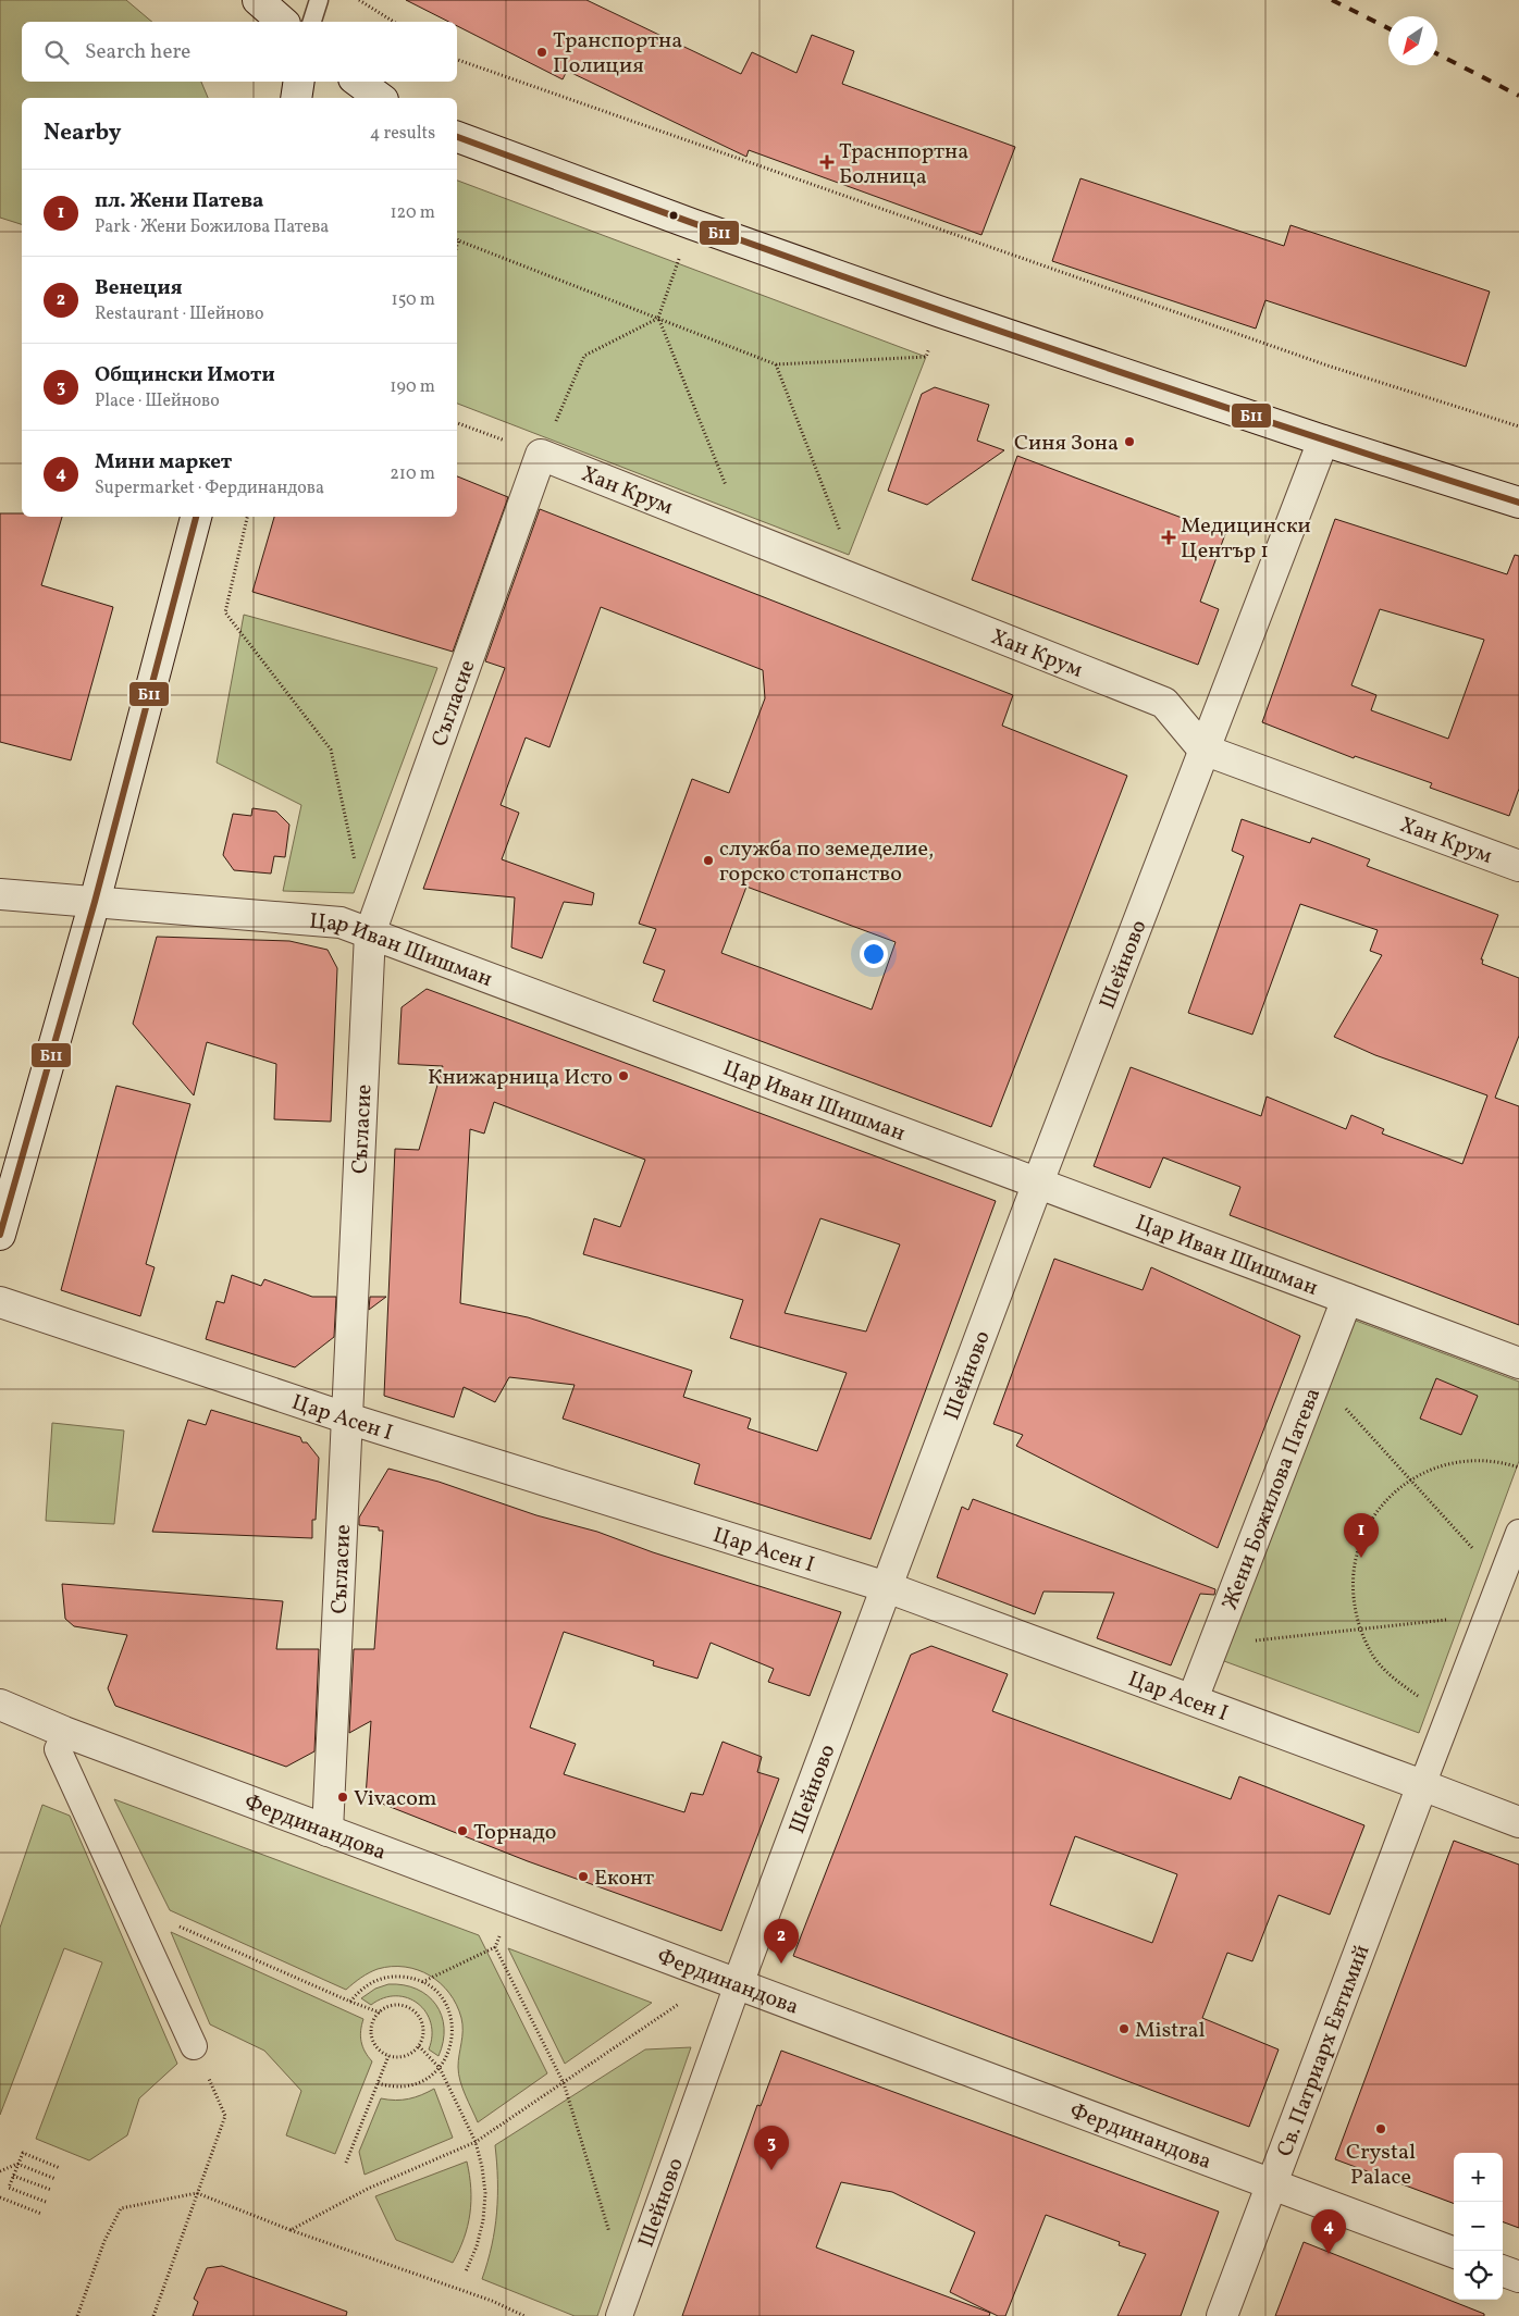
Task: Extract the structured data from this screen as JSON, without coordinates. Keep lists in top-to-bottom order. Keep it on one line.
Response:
{"streets":{"street":["Хан Крум","Съгласие","Цар Иван Шишман","Шейново","Цар Асен I","Жени Божилова Патева","Фердинандова","Св. Патриарх Евтимий"]},"crossings":[["Хан Крум","Съгласие"],["Хан Крум","Шейново"],["Съгласие","Цар Иван Шишман"],["Съгласие","Цар Асен I"],["Съгласие","Фердинандова"],["Цар Иван Шишман","Шейново"],["Цар Иван Шишман","Жени Божилова Патева"],["Шейново","Цар Асен I"],["Шейново","Фердинандова"],["Цар Асен I","Жени Божилова Патева"],["Цар Асен I","Св. Патриарх Евтимий"],["Фердинандова","Св. Патриарх Евтимий"]],"places":{"other":["Транспортна Полиция","Синя Зона","служба по земеделие, горско стопанство","Книжарница Исто","Vivacom","Торнадо","Еконт","Mistral","Crystal Palace"],"health":["Траснпортна Болница","Медицински Център 1"]},"lines":["transit line Б11"],"north":"bottom left","page":{"search":"Search here","heading":["Nearby","4 results"],"list":[{"mark":"1","name":"пл. Жени Патева","note":"Park · Жени Божилова Патева","value":"120 m"},{"mark":"2","name":"Венеция","note":"Restaurant · Шейново","value":"150 m"},{"mark":"3","name":"Общински Имоти","note":"Place · Шейново","value":"190 m"},{"mark":"4","name":"Мини маркет","note":"Supermarket · Фердинандова","value":"210 m"}],"pins":["1","2","3","4"],"map_buttons":["+","−"]}}
